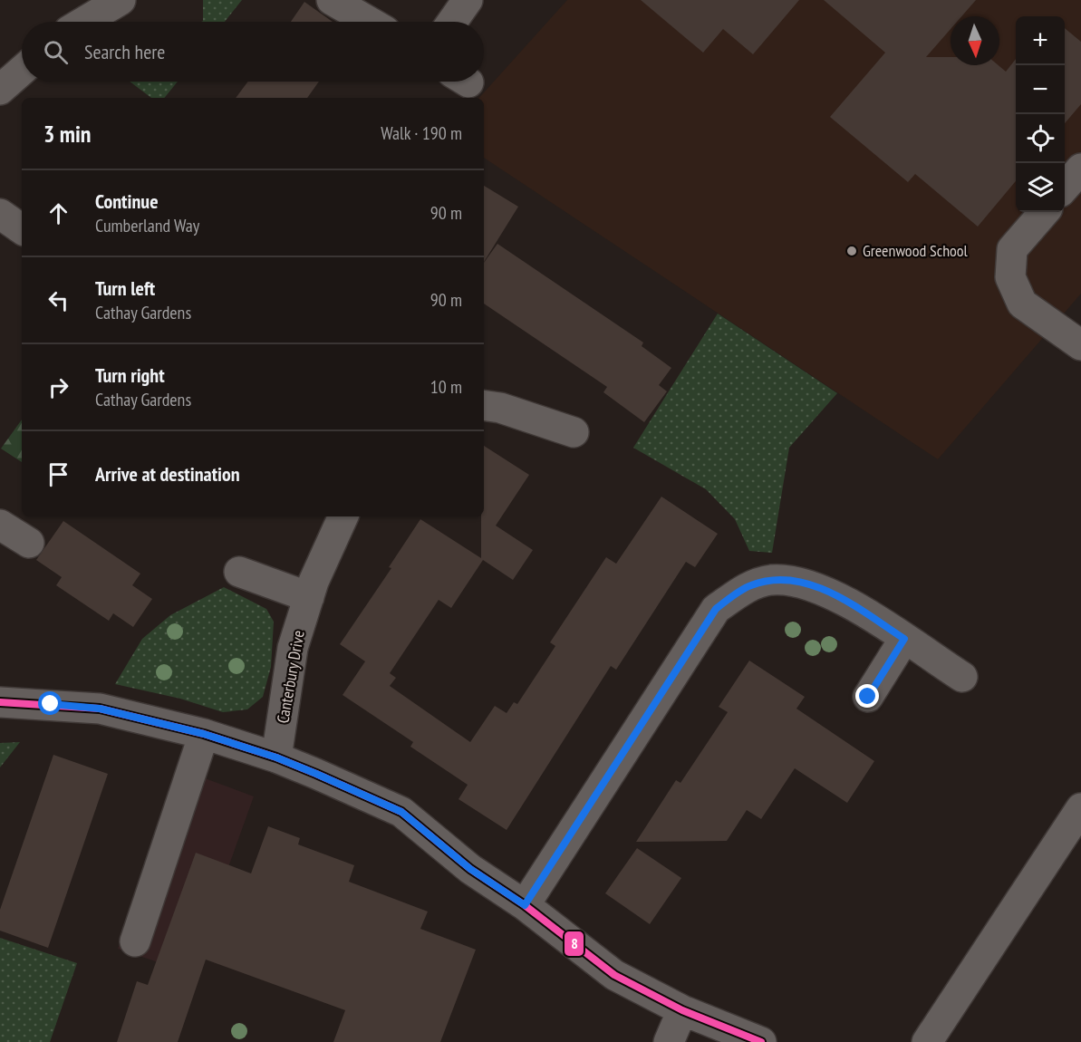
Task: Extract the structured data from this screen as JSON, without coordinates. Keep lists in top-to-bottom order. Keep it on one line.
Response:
{"streets":{"street":["Canterbury Drive"]},"places":["Greenwood School"],"lines":["transit line 8"],"north":"bottom","page":{"map_buttons":["+","−"],"search":"Search here","heading":["3 min","Walk · 190 m"],"list":[["Continue","Cumberland Way","90 m"],["Turn left","Cathay Gardens","90 m"],["Turn right","Cathay Gardens","10 m"],"Arrive at destination"]}}
